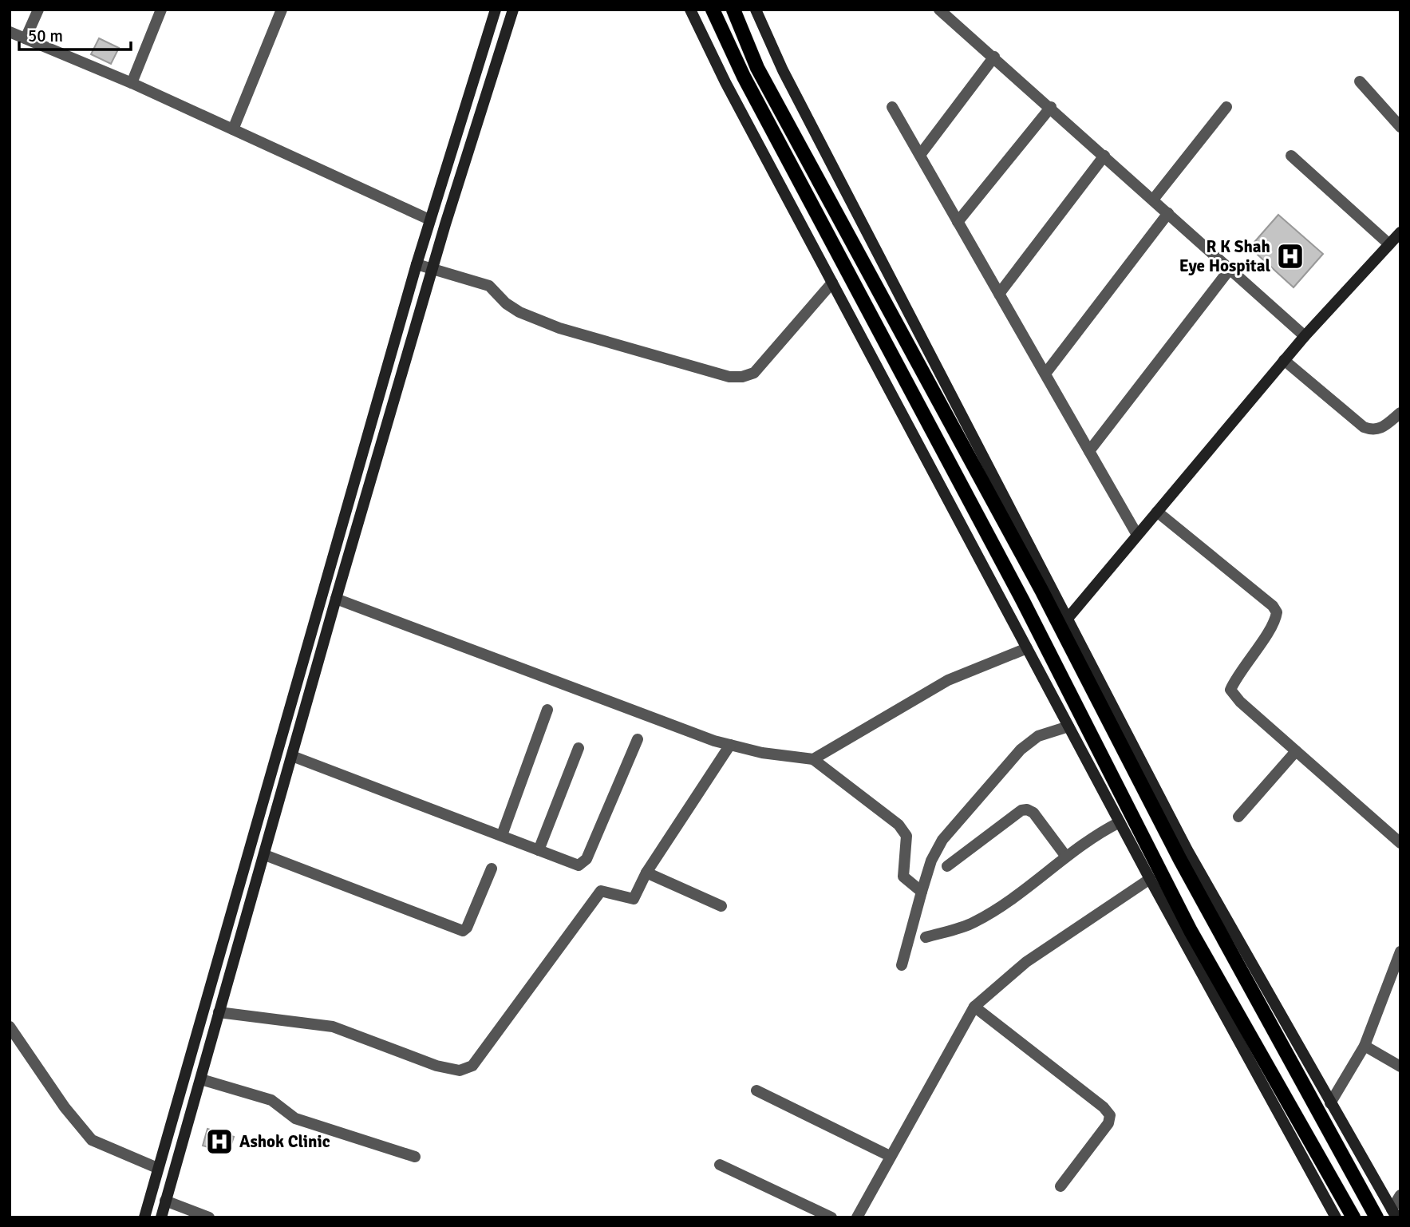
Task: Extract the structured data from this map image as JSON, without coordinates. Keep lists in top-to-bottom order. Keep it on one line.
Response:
{"places":{"hospital":["R K Shah Eye Hospital","Ashok Clinic"]},"scale_bar":"50 m"}
